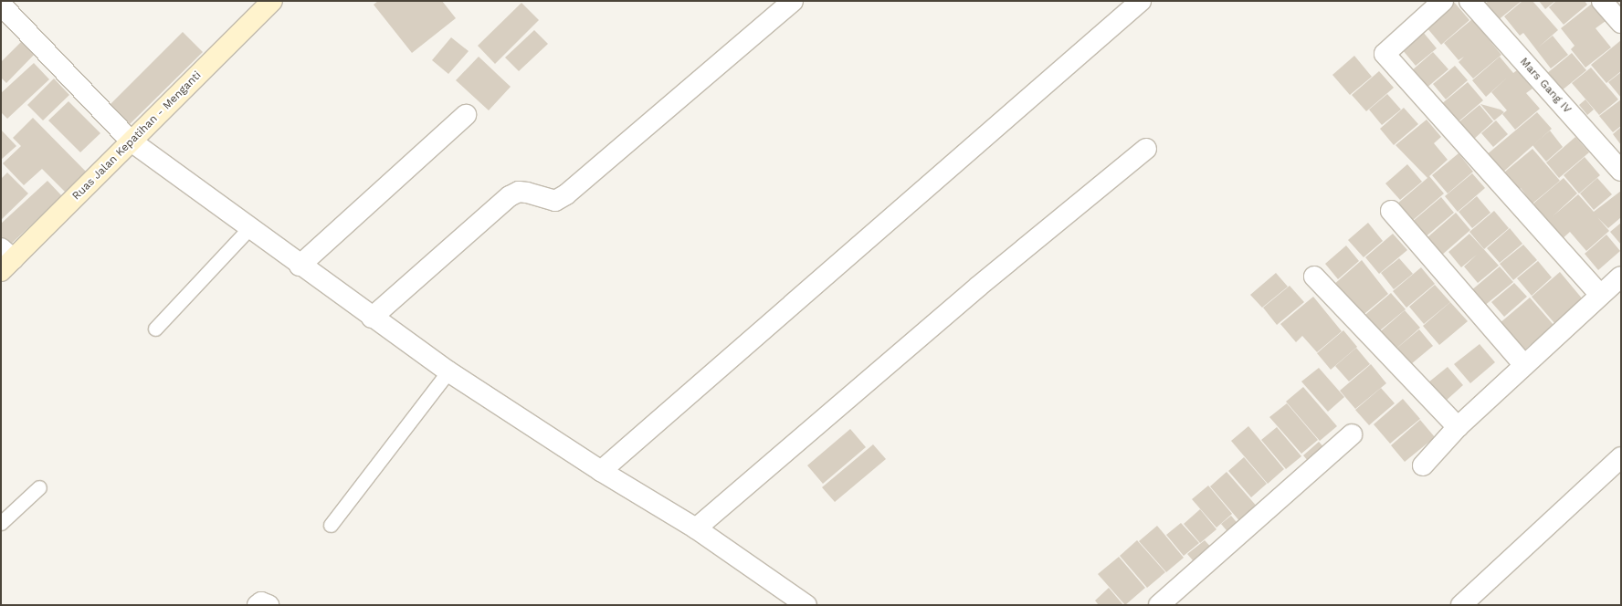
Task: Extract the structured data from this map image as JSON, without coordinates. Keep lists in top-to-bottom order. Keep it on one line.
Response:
{"streets":{"main road":["Ruas Jalan Kepatihan - Menganti"],"street":["Mars Gang IV"]}}
